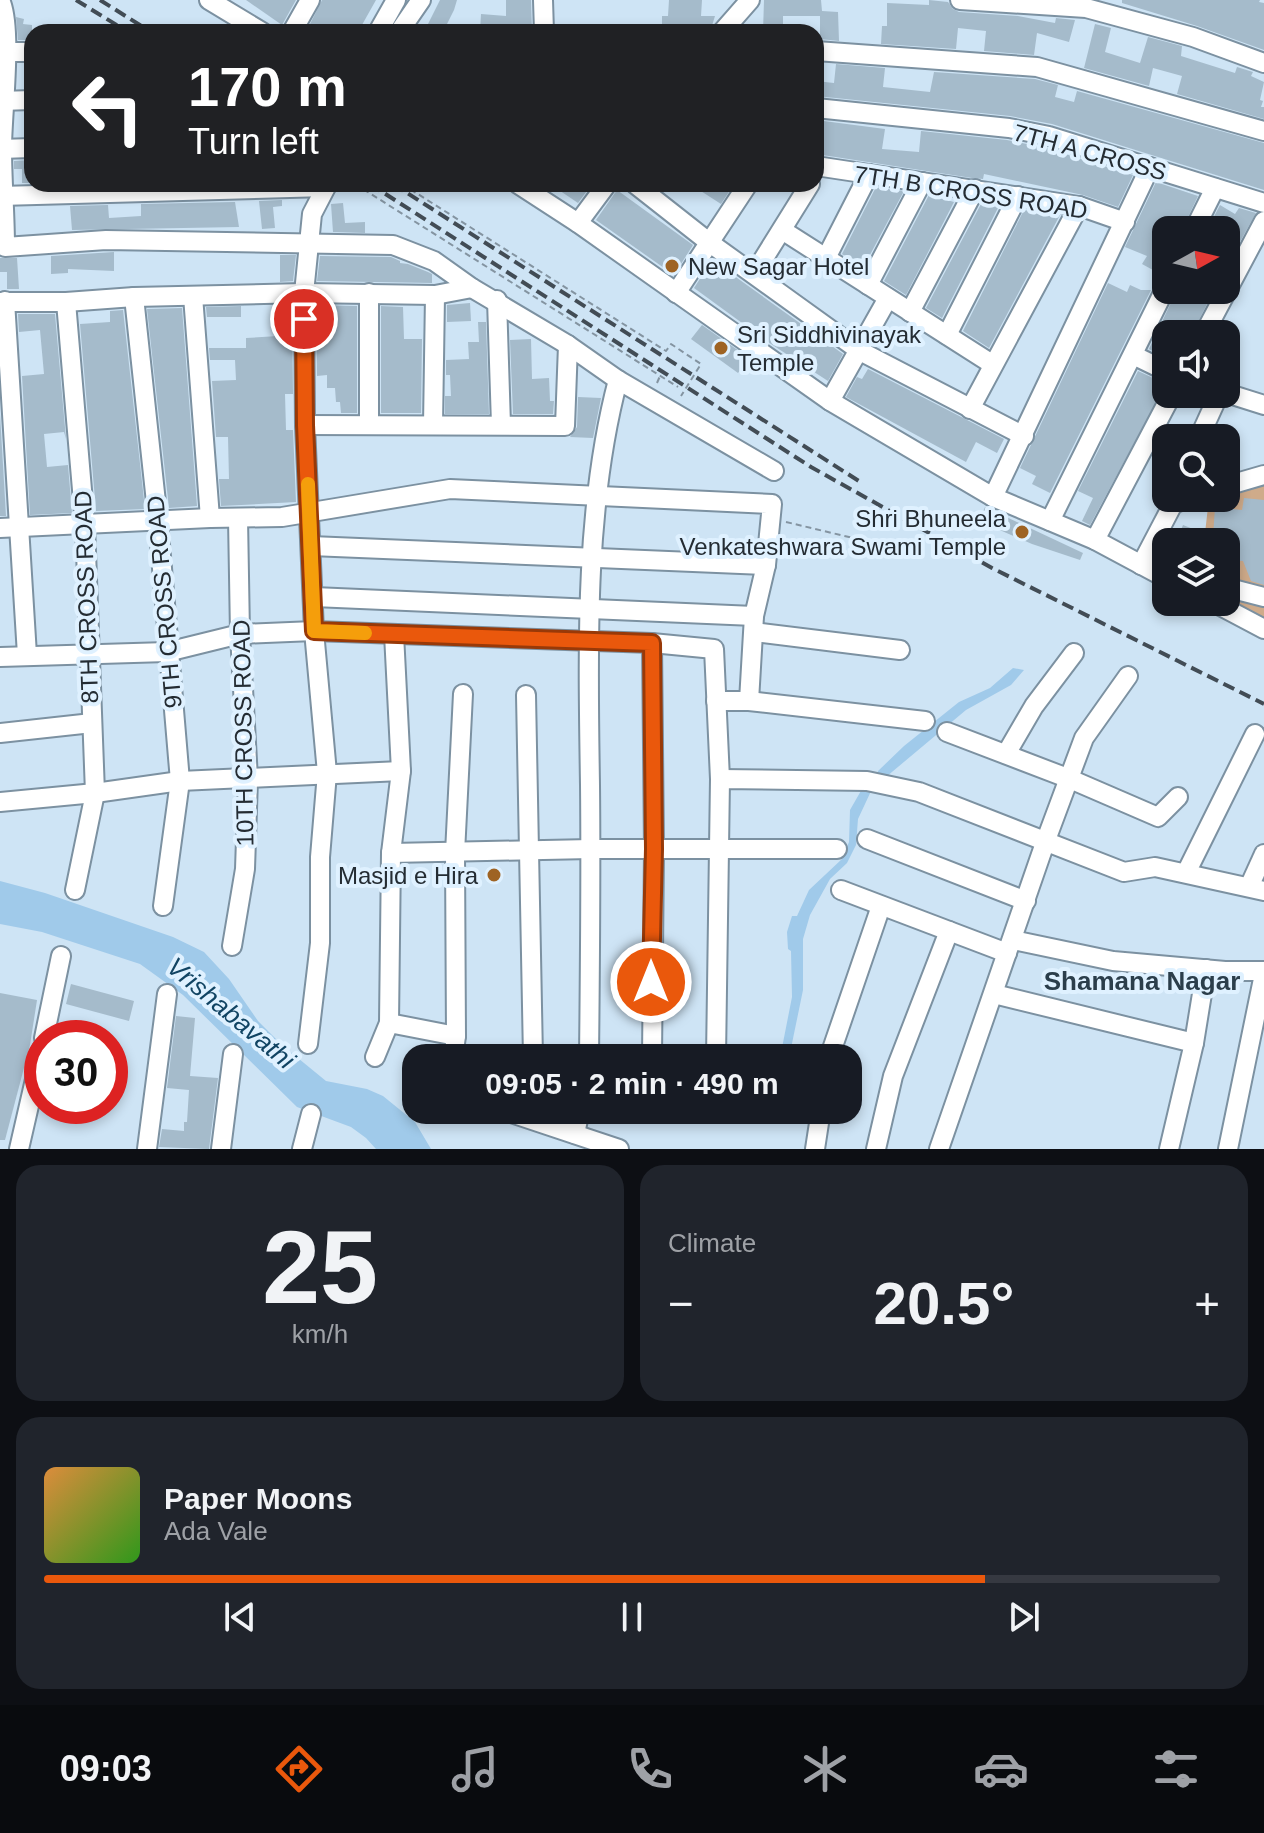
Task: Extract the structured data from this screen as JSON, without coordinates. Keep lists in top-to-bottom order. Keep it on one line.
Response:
{"streets":{"street":["7TH A CROSS","7TH B CROSS ROAD","8TH CROSS ROAD","9TH CROSS ROAD","10TH CROSS ROAD"]},"districts":["Shamana Nagar"],"water":["Vrishabavathi"],"places":["New Sagar Hotel","Sri Siddhivinayak Temple","Shri Bhuneela Venkateshwara Swami Temple","Masjid e Hira"],"north":"right","page":{"turn":["170 m","Turn left"],"limit":"30","trip":"09:05 · 2 min · 490 m","tile":[["25","km/h"],"Climate"],"heat":["−","20.5°","+"],"song":["Paper Moons","Ada Vale"],"tabs":"09:03"}}
